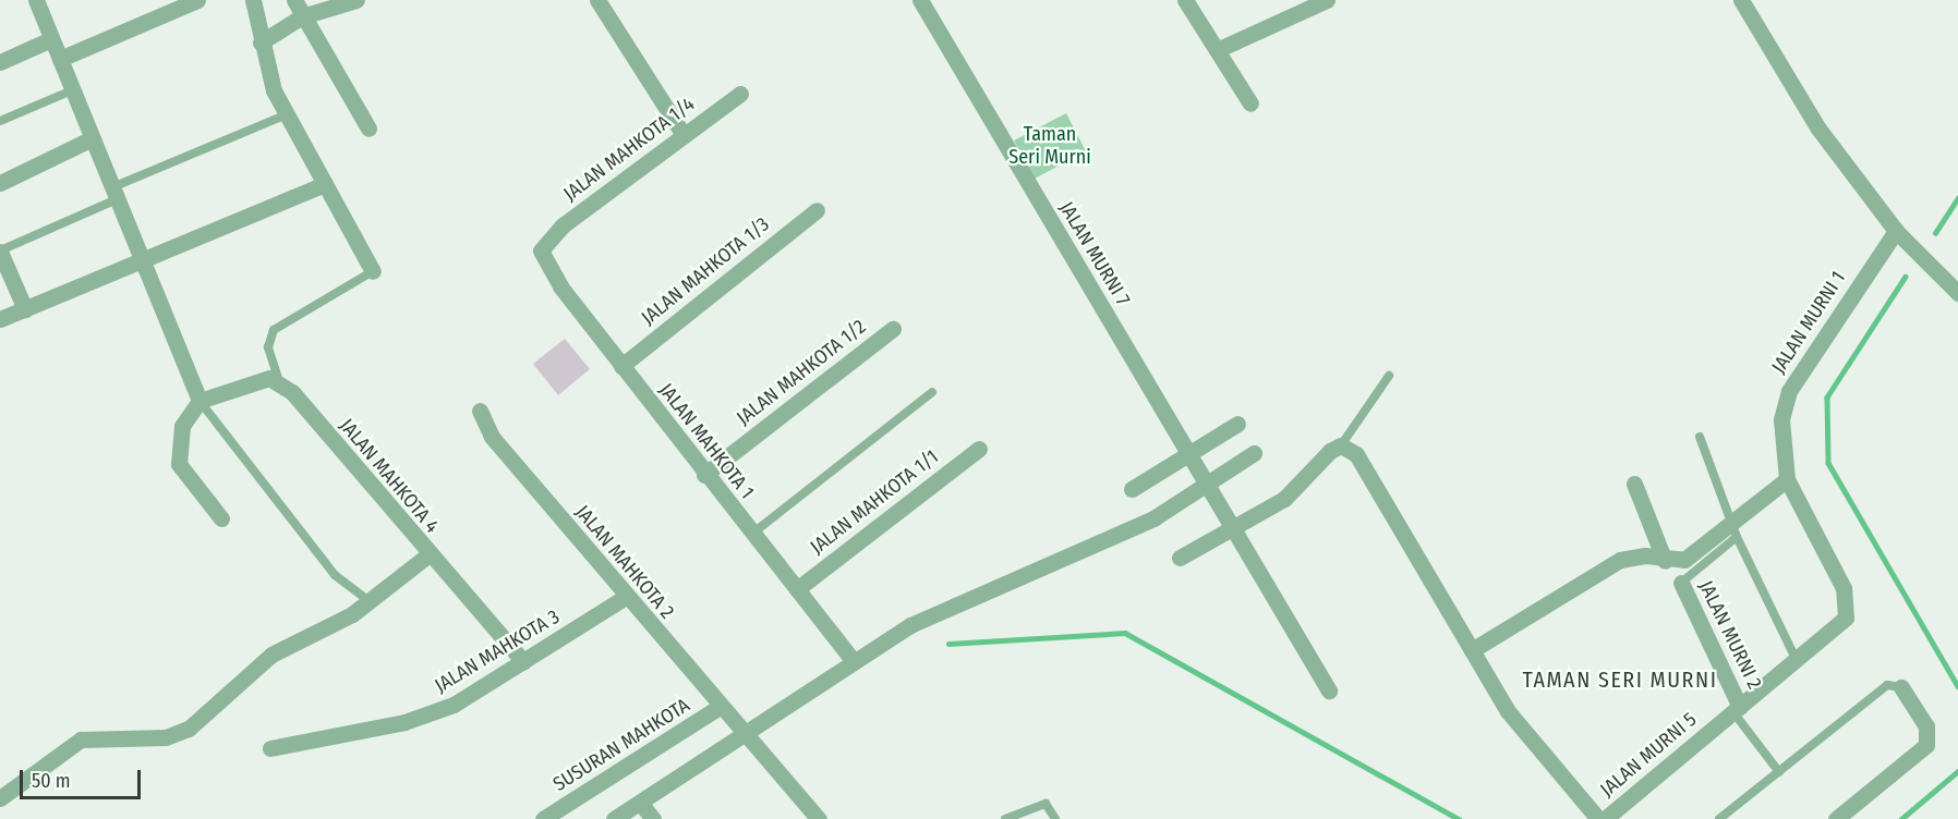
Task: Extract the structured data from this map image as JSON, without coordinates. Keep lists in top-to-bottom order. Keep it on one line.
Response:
{"streets":{"street":["JALAN MAHKOTA 1/4","JALAN MURNI 7","JALAN MAHKOTA 1/3","JALAN MURNI 1","JALAN MAHKOTA 1/2","JALAN MAHKOTA 1","JALAN MAHKOTA 4","JALAN MAHKOTA 1/1","JALAN MAHKOTA 2","JALAN MURNI 2","JALAN MAHKOTA 3","SUSURAN MAHKOTA","JALAN MURNI 5"]},"crossings":[["JALAN MAHKOTA 1/4","JALAN MAHKOTA 1"],["JALAN MAHKOTA 1/3","JALAN MAHKOTA 1"],["JALAN MURNI 1","JALAN MURNI 5"],["JALAN MAHKOTA 1/2","JALAN MAHKOTA 1"],["JALAN MAHKOTA 1","JALAN MAHKOTA 1/1"],["JALAN MAHKOTA 4","JALAN MAHKOTA 3"],["JALAN MAHKOTA 2","JALAN MAHKOTA 3"],["JALAN MAHKOTA 2","SUSURAN MAHKOTA"],["JALAN MURNI 2","JALAN MURNI 5"]],"districts":["TAMAN SERI MURNI"],"parks":["Taman Seri Murni"],"scale_bar":"50 m"}
